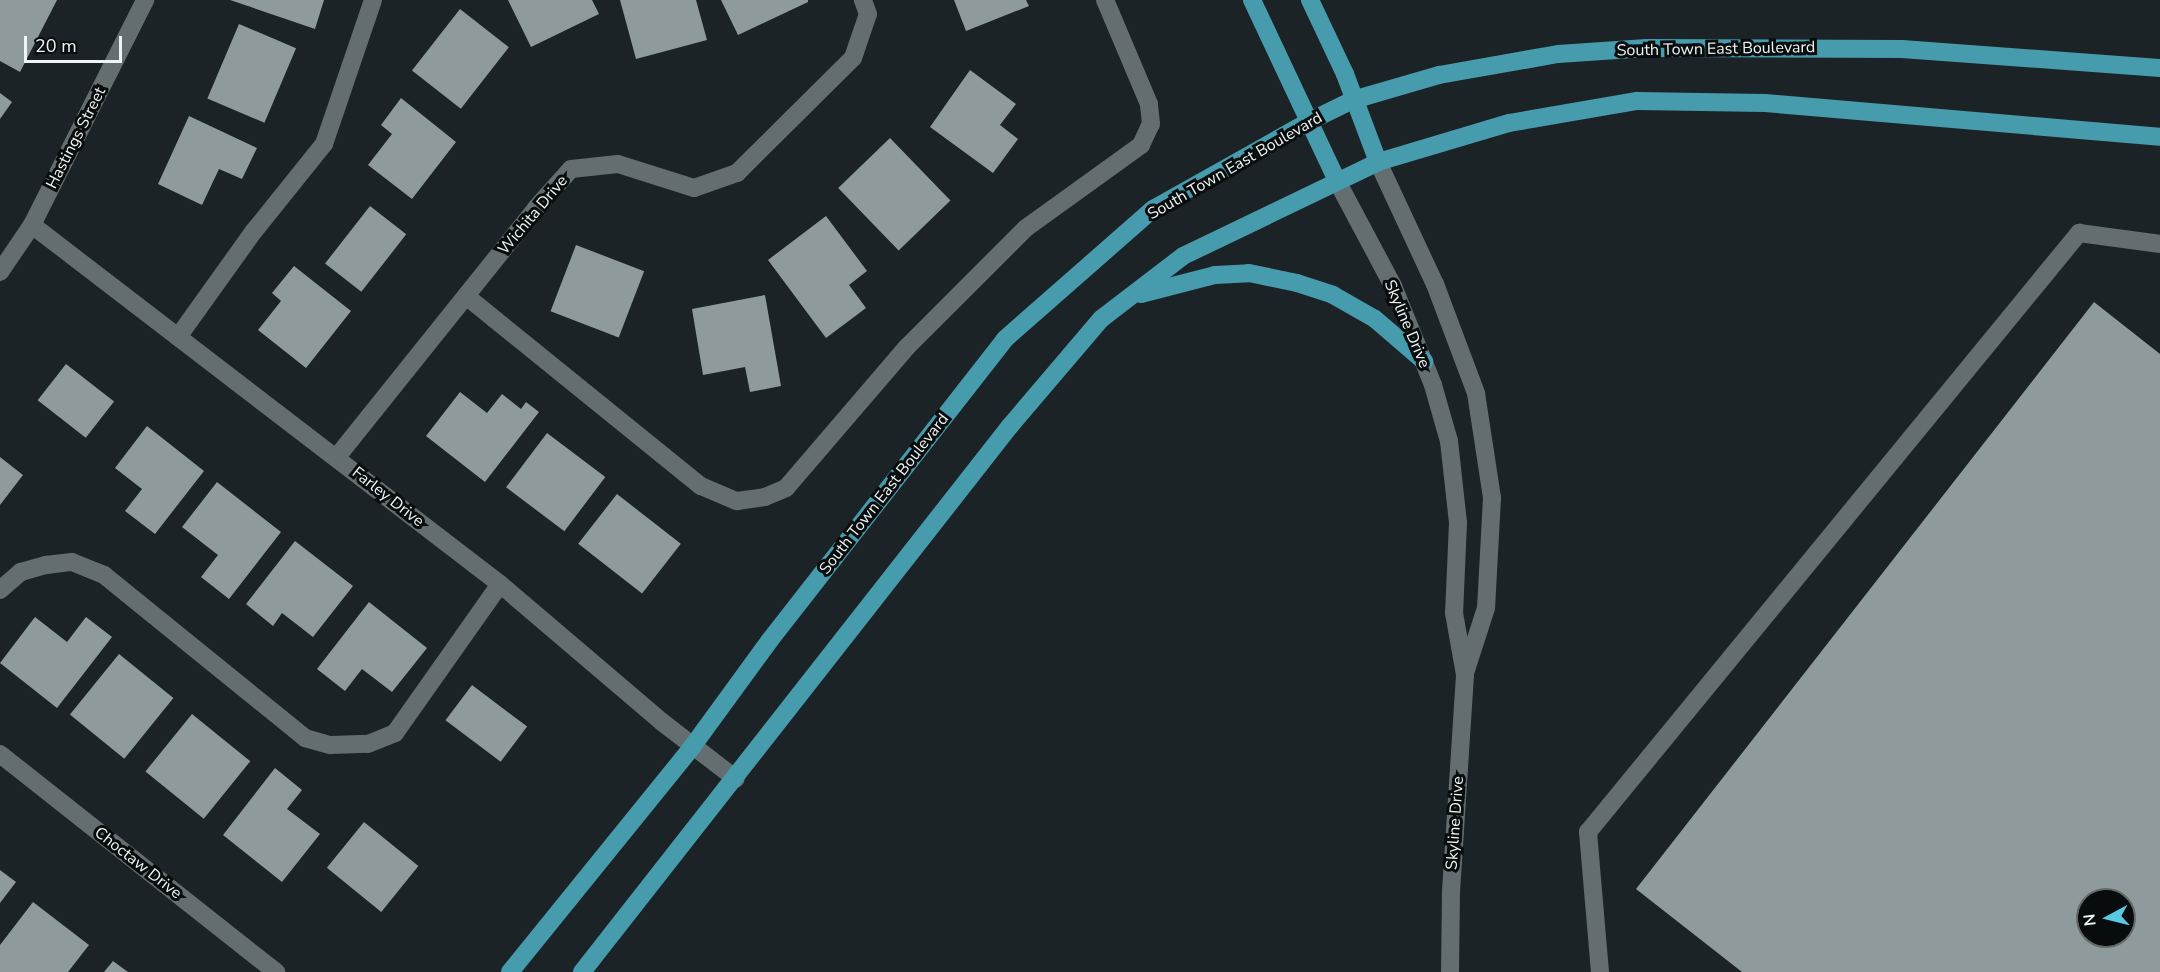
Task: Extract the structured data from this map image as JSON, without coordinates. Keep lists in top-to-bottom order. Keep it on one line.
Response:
{"streets":{"main road":["South Town East Boulevard","Skyline Drive"],"street":["Hastings Street","Wichita Drive","Farley Drive","Choctaw Drive"]},"crossings":[["South Town East Boulevard","Skyline Drive"],["South Town East Boulevard","Farley Drive"],["Hastings Street","Farley Drive"],["Wichita Drive","Farley Drive"]],"scale_bar":"20 m","north":"left"}
